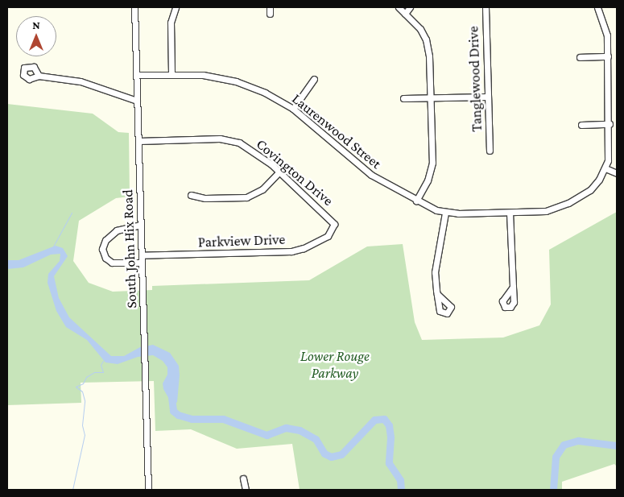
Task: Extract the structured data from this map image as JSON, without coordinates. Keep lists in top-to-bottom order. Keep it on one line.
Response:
{"streets":{"street":["Tanglewood Drive","Laurenwood Street","Covington Drive","Parkview Drive","South John Hix Road"]},"crossings":[["Laurenwood Street","South John Hix Road"],["Covington Drive","Parkview Drive"],["Covington Drive","South John Hix Road"],["Parkview Drive","South John Hix Road"]],"parks":["Lower Rouge Parkway"],"north":"top"}
